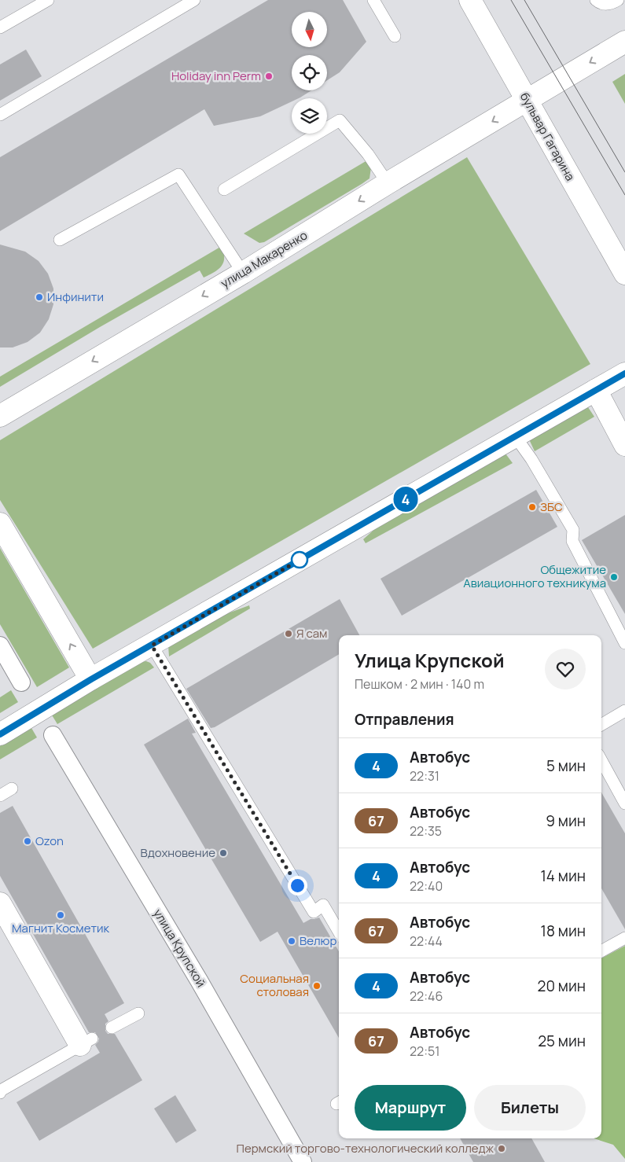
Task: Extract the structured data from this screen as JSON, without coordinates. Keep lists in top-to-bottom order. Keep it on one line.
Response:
{"streets":{"main road":["бульвар Гагарина","улица Макаренко"],"street":["улица Крупской"]},"crossings":[["бульвар Гагарина","улица Макаренко"]],"one_way":["улица Макаренко"],"places":["Holiday inn Perm","Инфинити","ЗБС","Общежитие Авиационного техникума","Я сам","Ozon","Вдохновение","Магнит Косметик","Велюр","Социальная столовая","Пермский торгово-технологический колледж"],"lines":["bus line 4"],"north":"bottom","page":{"on_map":"4","heading":[["Улица Крупской","Пешком · 2 мин · 140 m"],"Отправления"],"list":[{"mark":"4","name":"Автобус","note":"22:31","value":"5 мин"},{"mark":"67","name":"Автобус","note":"22:35","value":"9 мин"},{"mark":"4","name":"Автобус","note":"22:40","value":"14 мин"},{"mark":"67","name":"Автобус","note":"22:44","value":"18 мин"},{"mark":"4","name":"Автобус","note":"22:46","value":"20 мин"},{"mark":"67","name":"Автобус","note":"22:51","value":"25 мин"}],"buttons":["Маршрут","Билеты"]}}
